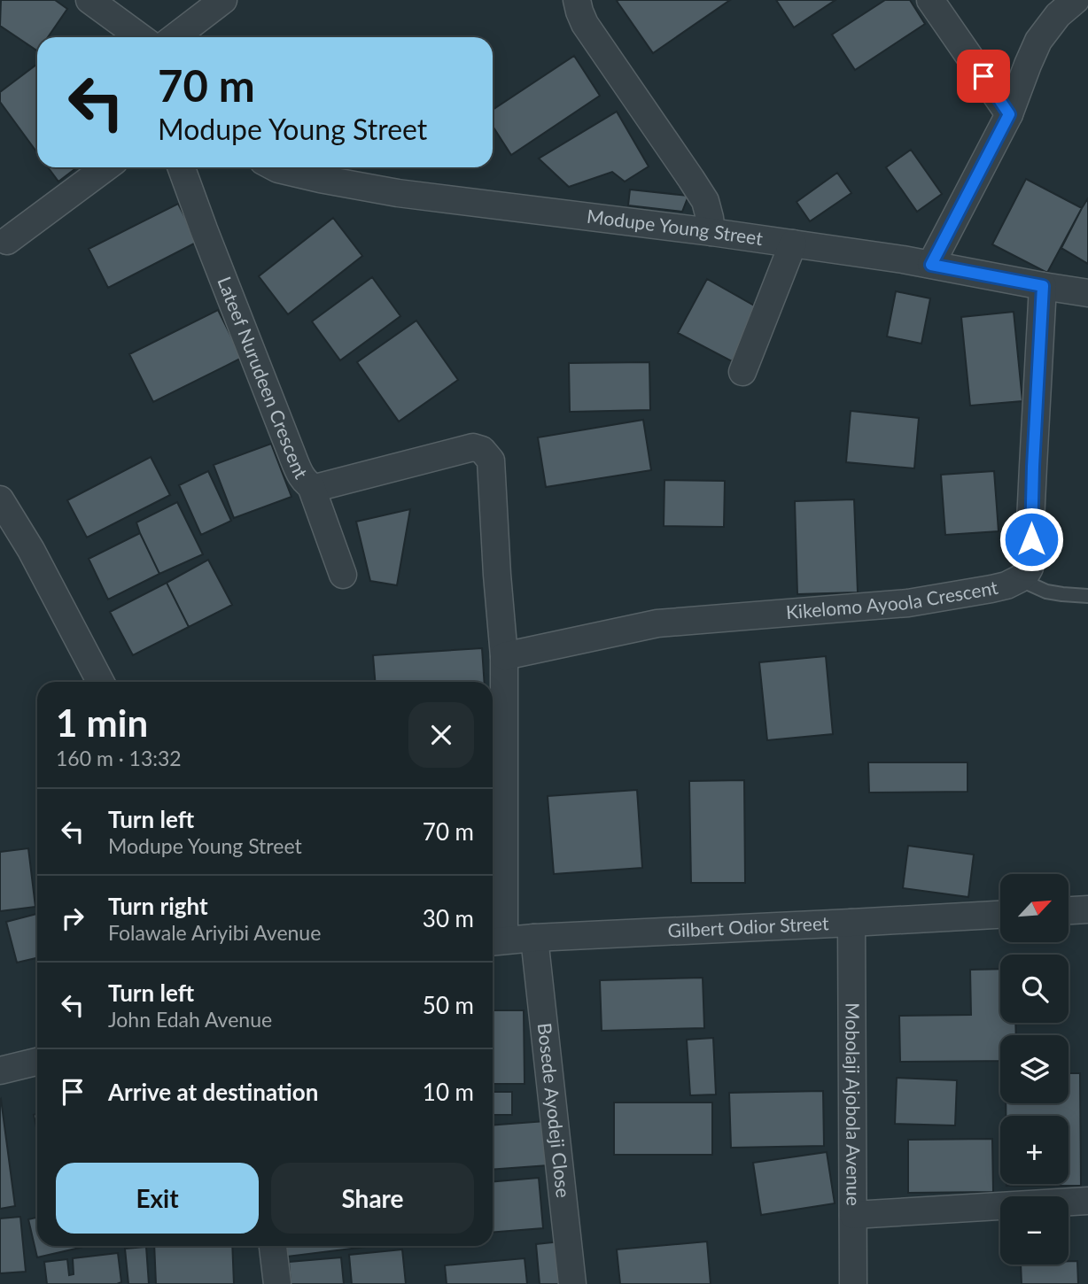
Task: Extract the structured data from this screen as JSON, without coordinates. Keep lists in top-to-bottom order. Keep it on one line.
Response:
{"streets":{"street":["Modupe Young Street","Lateef Nurudeen Crescent","Kikelomo Ayoola Crescent","Gilbert Odior Street","Mobolaji Ajobola Avenue","Bosede Ayodeji Close"]},"crossings":[["Modupe Young Street","Kikelomo Ayoola Crescent"],["Lateef Nurudeen Crescent","Kikelomo Ayoola Crescent"],["Lateef Nurudeen Crescent","Gilbert Odior Street"],["Gilbert Odior Street","Mobolaji Ajobola Avenue"],["Gilbert Odior Street","Bosede Ayodeji Close"]],"north":"top right","page":{"turn":["70 m","Modupe Young Street"],"heading":["1 min","160 m · 13:32"],"list":[{"name":"Turn left","note":"Modupe Young Street","value":"70 m"},{"name":"Turn right","note":"Folawale Ariyibi Avenue","value":"30 m"},{"name":"Turn left","note":"John Edah Avenue","value":"50 m"},{"name":"Arrive at destination","value":"10 m"}],"map_buttons":["+","−"],"buttons":["Exit","Share"]}}
